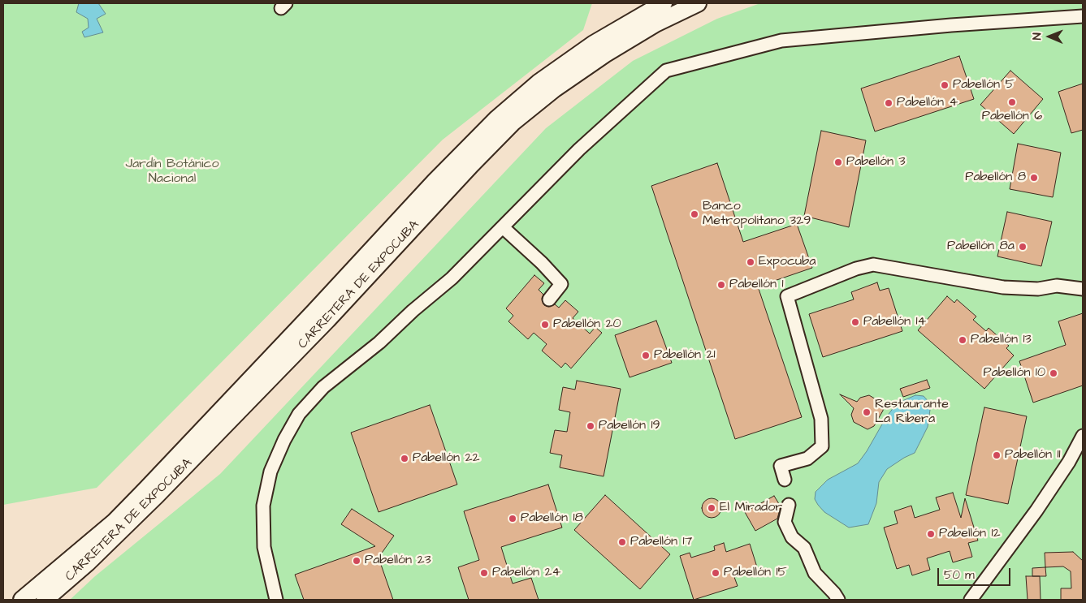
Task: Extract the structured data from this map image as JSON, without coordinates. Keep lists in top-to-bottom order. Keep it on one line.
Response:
{"streets":{"main road":["CARRETERA DE EXPOCUBA"]},"parks":["Jardín Botánico Nacional"],"places":["Pabellón 5","Pabellón 6","Pabellón 4","Pabellón 3","Pabellón 8","Banco Metropolitano 329","Pabellón 8a","Expocuba","Pabellón 1","Pabellón 14","Pabellón 20","Pabellón 13","Pabellón 21","Pabellón 10","Restaurante La Ribera","Pabellón 19","Pabellón 11","Pabellón 22","El Mirador","Pabellón 18","Pabellón 12","Pabellón 17","Pabellón 23","Pabellón 24","Pabellón 15"],"scale_bar":"50 m","north":"left"}
